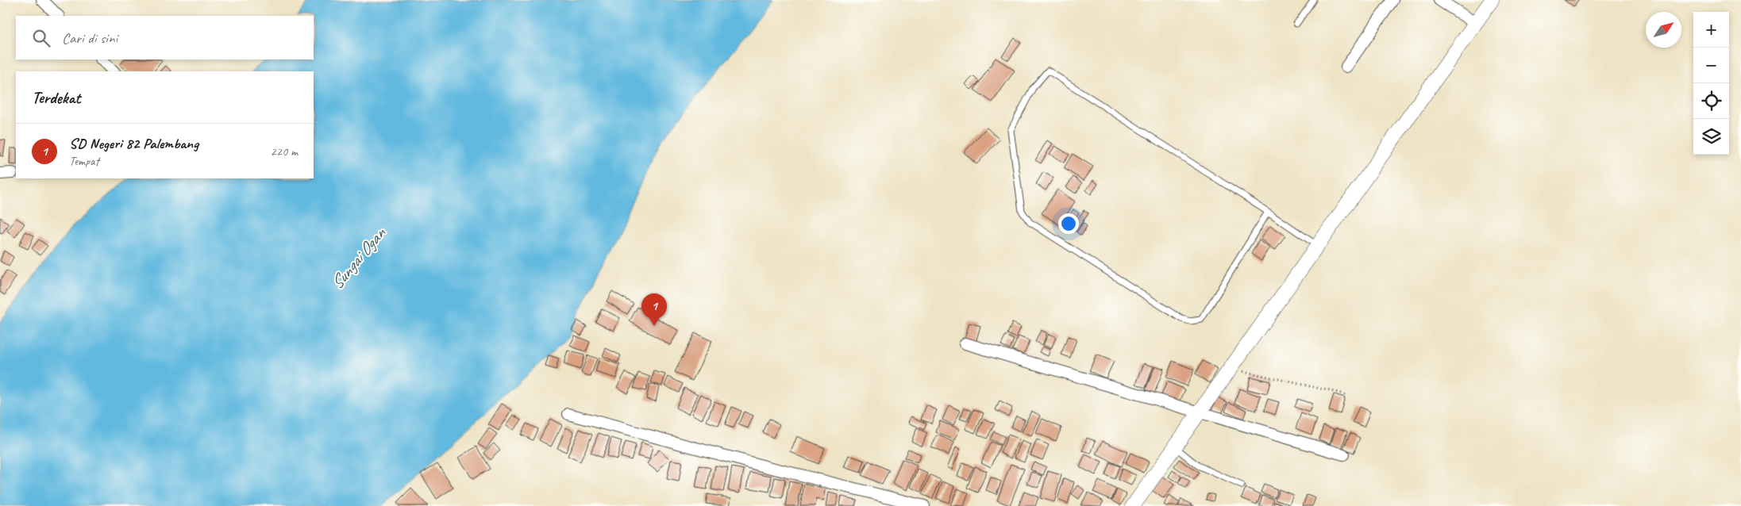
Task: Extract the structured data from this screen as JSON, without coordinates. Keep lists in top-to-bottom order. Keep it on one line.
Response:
{"water":["Sungai Ogan"],"north":"top right","page":{"map_buttons":["+","−"],"search":"Cari di sini","heading":"Terdekat","list":[{"mark":"1","name":"SD Negeri 82 Palembang","note":"Tempat","value":"220 m"}],"pins":"1"}}
